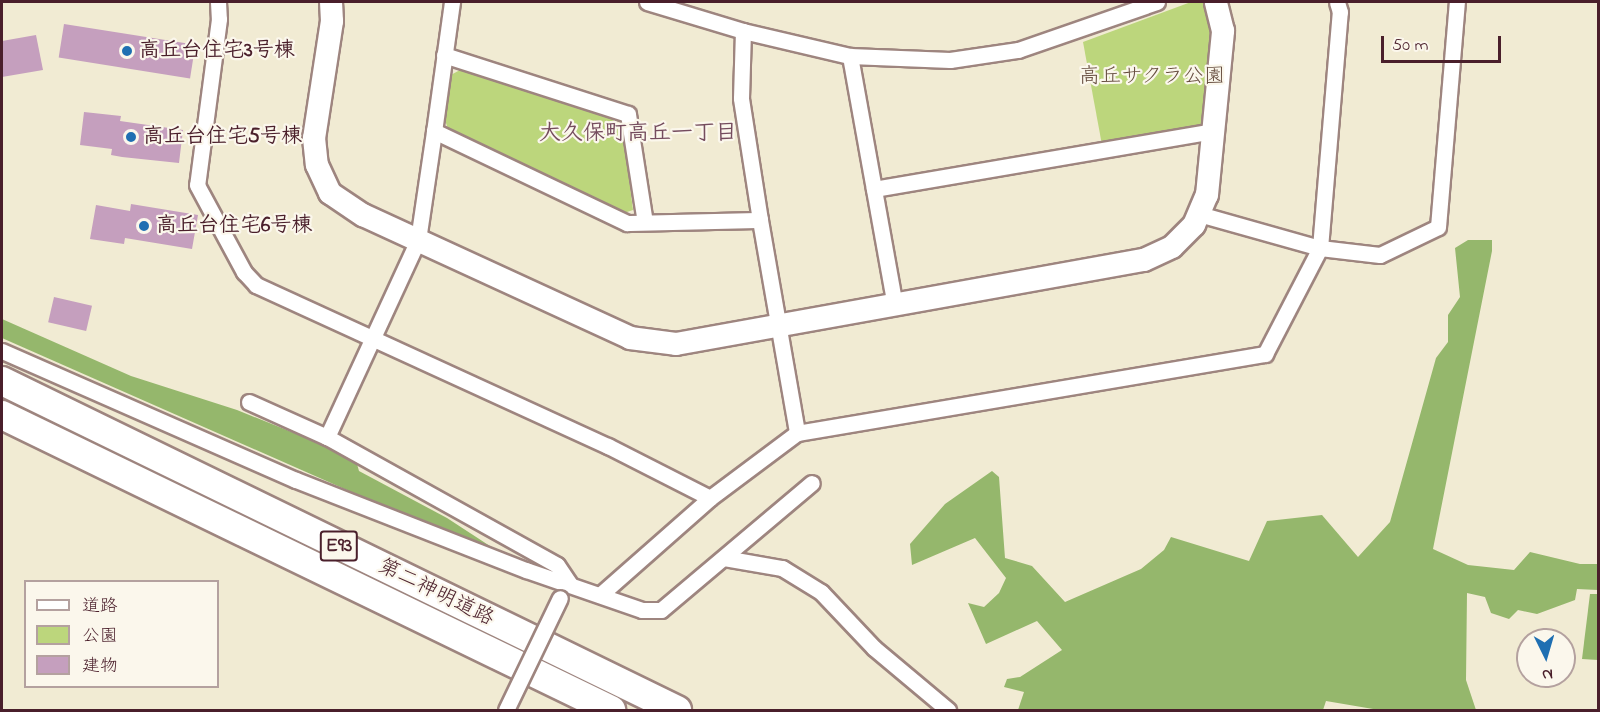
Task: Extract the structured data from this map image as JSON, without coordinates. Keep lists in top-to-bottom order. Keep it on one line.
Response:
{"streets":{"highway":["E93","第二神明道路"]},"districts":["大久保町高丘一丁目"],"parks":["高丘サクラ公園"],"places":["高丘台住宅3号棟","高丘台住宅5号棟","高丘台住宅6号棟"],"legend":["道路","公園","建物"],"scale_bar":"50 m","north":"bottom"}
